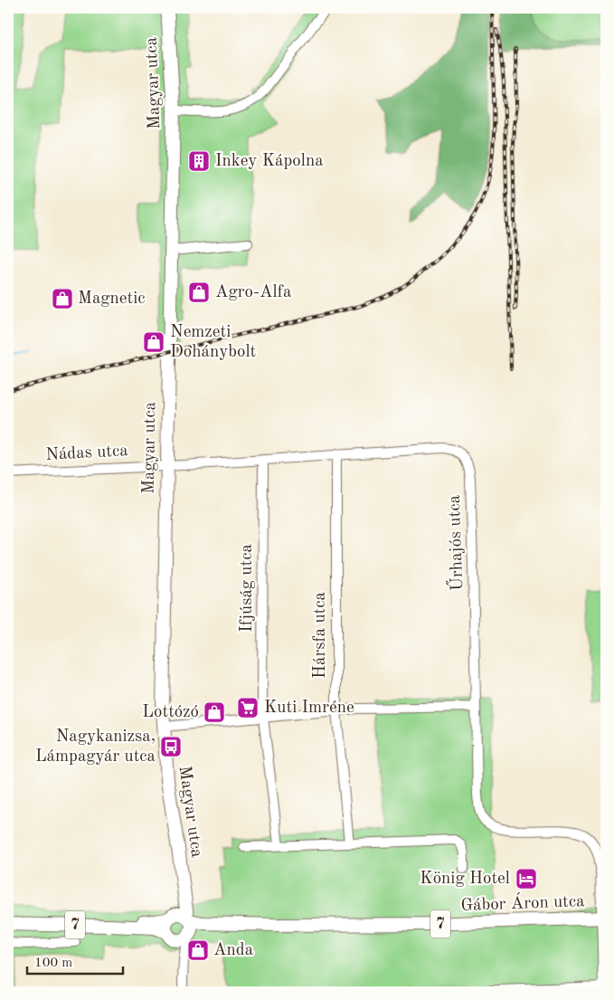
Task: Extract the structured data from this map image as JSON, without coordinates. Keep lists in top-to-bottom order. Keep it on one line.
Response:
{"streets":{"main road":["Magyar utca","Gábor Áron utca","7"],"street":["Nádas utca","Űrhajós utca","Ifjúság utca","Hársfa utca"]},"crossings":[["Magyar utca","Nádas utca"],["Magyar utca","Űrhajós utca"],["Magyar utca","Gábor Áron utca"],["Magyar utca","7"],["Nádas utca","Űrhajós utca"],["Űrhajós utca","Ifjúság utca"],["Űrhajós utca","Hársfa utca"],["Űrhajós utca","Gábor Áron utca"],["Gábor Áron utca","7"]],"places":{"building":["Inkey Kápolna"],"shop":["Agro-Alfa","Magnetic","Nemzeti Dohánybolt","Lottózó","Anda"],"supermarket":["Kuti Imréne"],"bus stop":["Nagykanizsa, Lámpagyár utca"],"hotel":["König Hotel"]},"scale_bar":"100 m"}
